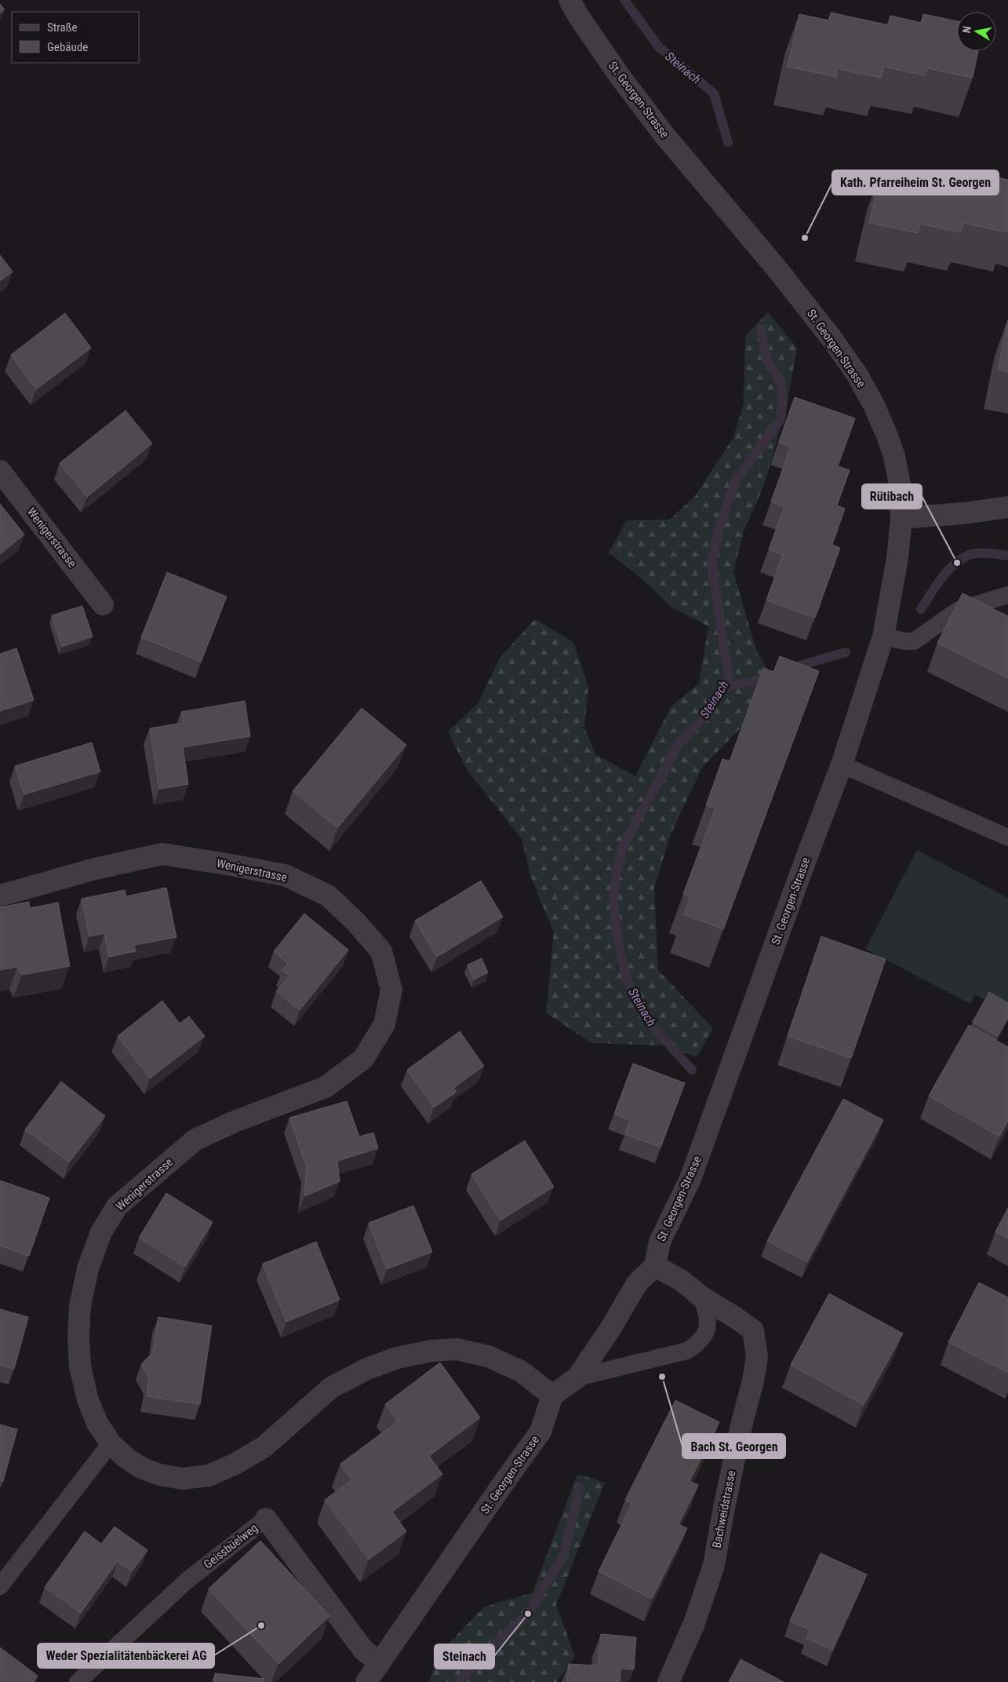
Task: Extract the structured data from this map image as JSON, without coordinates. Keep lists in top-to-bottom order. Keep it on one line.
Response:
{"streets":{"street":["St. Georgen-Strasse","Wenigerstrasse","Bachweidstrasse","Geissbüelweg"]},"crossings":[["St. Georgen-Strasse","Wenigerstrasse"],["St. Georgen-Strasse","Bachweidstrasse"],["St. Georgen-Strasse","Geissbüelweg"]],"water":["Steinach"],"places":["Kath. Pfarreiheim St. Georgen","Rütibach","Bach St. Georgen","Steinach","Weder Spezialitätenbäckerei AG"],"legend":["Straße","Gebäude"],"north":"left"}
